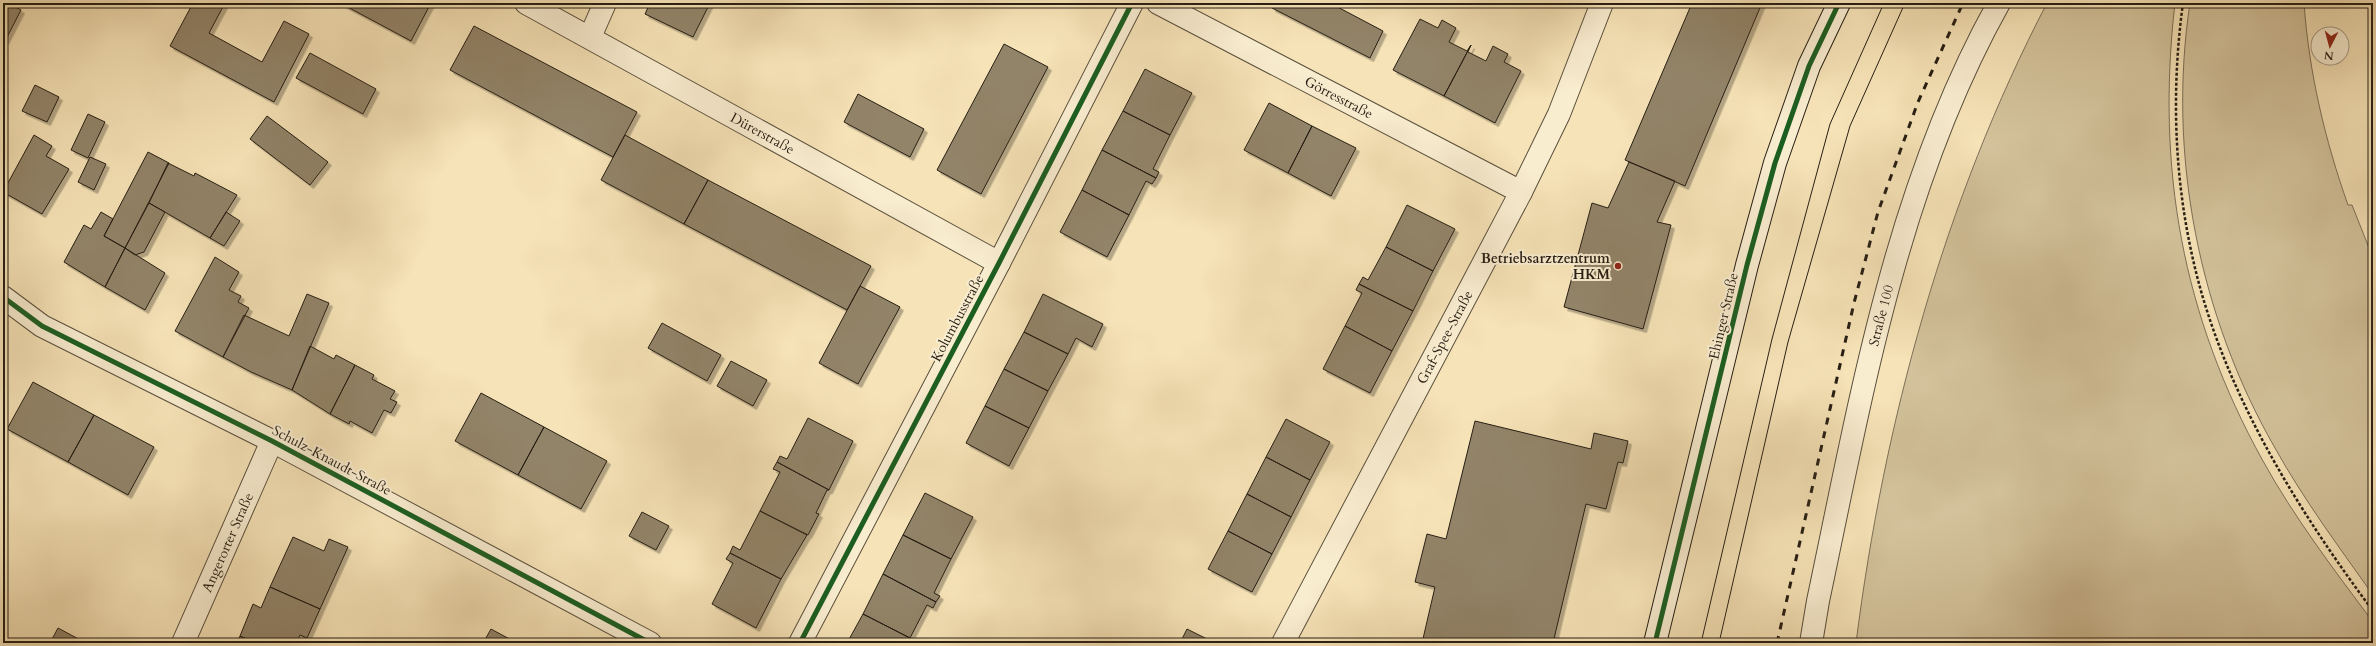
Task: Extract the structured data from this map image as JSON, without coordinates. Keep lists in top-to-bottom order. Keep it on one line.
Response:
{"streets":{"street":["Görresstraße","Dürerstraße","Straße 100","Ehinger Straße","Kolumbusstraße","Graf-Spee-Straße","Schulz-Knaudt-Straße","Angerorter Straße"]},"crossings":[["Görresstraße","Graf-Spee-Straße"],["Dürerstraße","Kolumbusstraße"],["Schulz-Knaudt-Straße","Angerorter Straße"]],"places":["Betriebsarztzentrum HKM"],"north":"bottom"}
